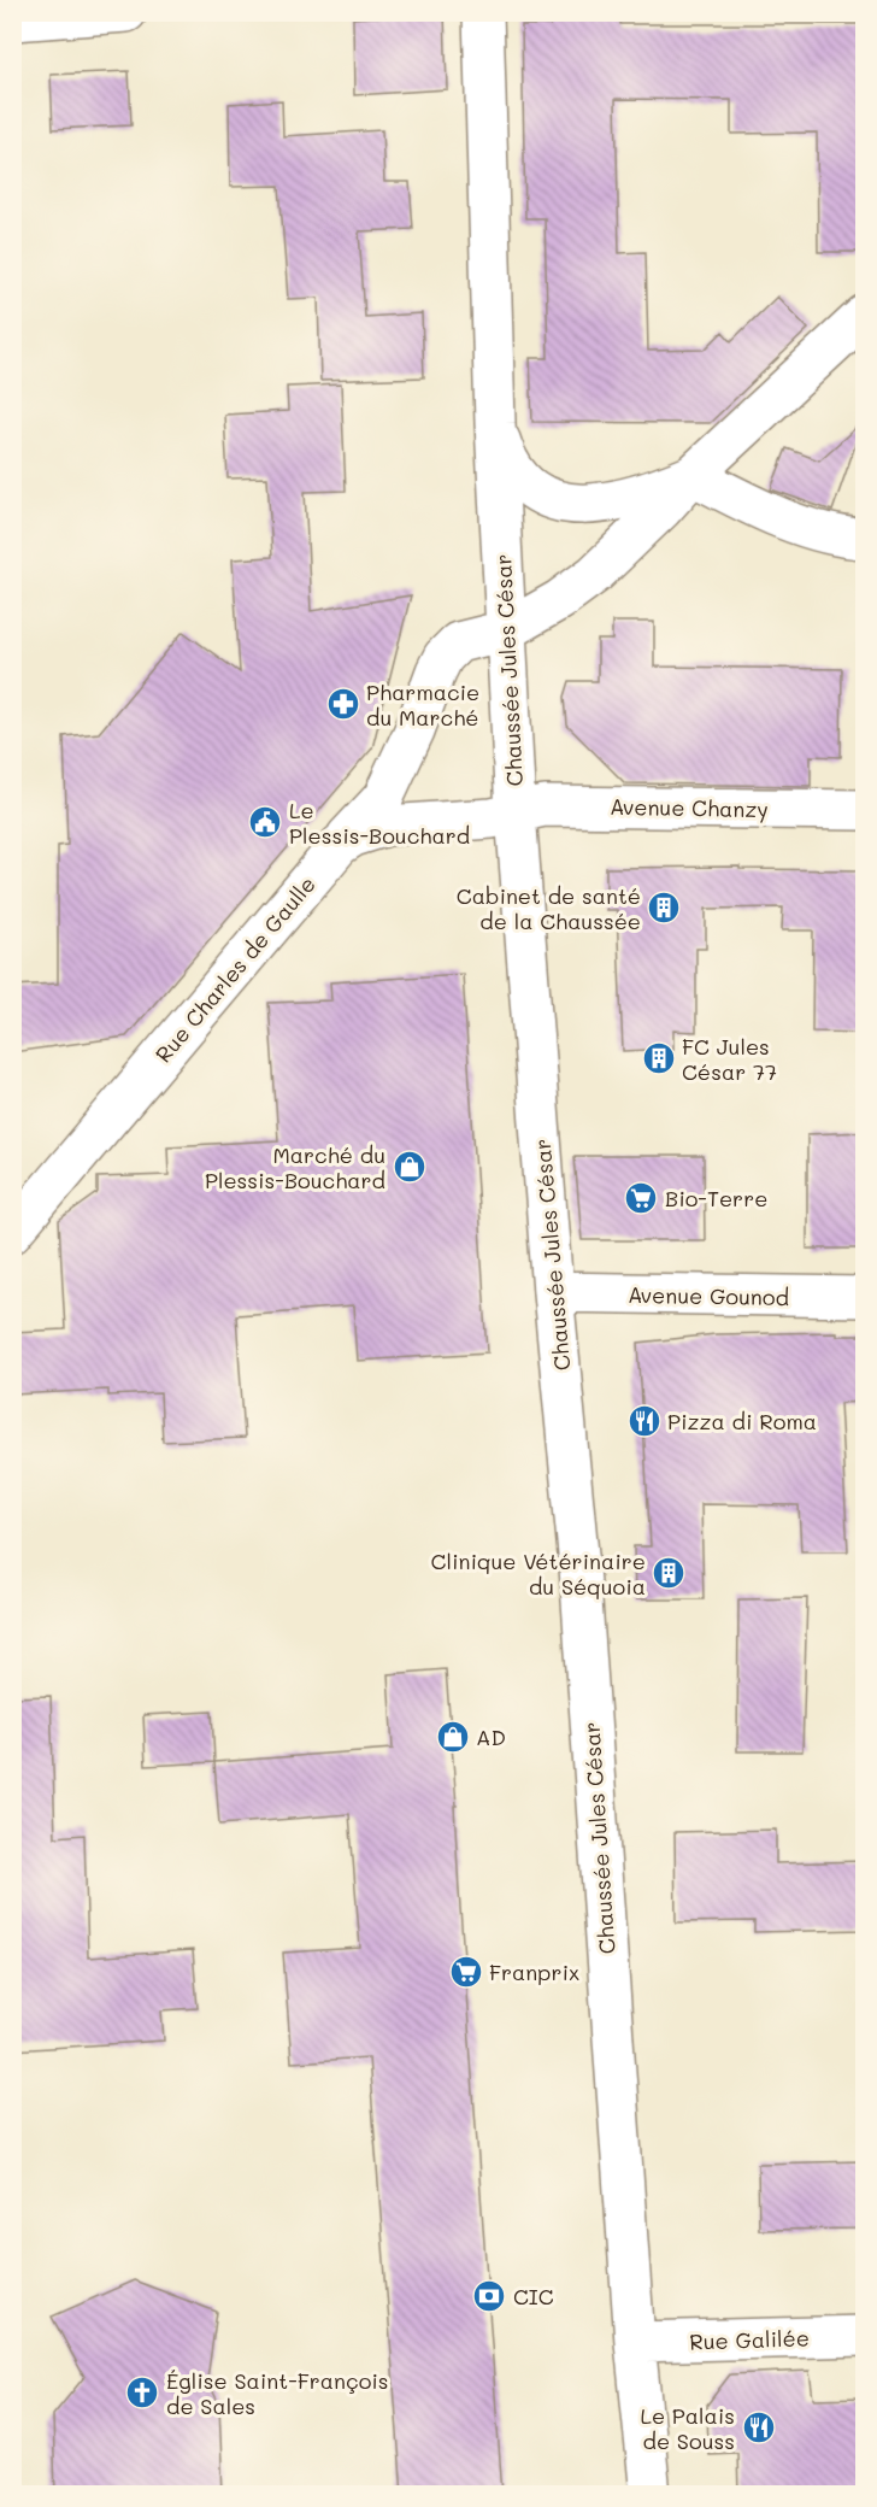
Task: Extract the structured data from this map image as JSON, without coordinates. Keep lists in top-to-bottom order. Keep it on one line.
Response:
{"streets":{"street":["Chaussée Jules César","Avenue Chanzy","Rue Charles de Gaulle","Avenue Gounod","Rue Galilée"]},"crossings":[["Chaussée Jules César","Avenue Chanzy"],["Chaussée Jules César","Rue Charles de Gaulle"],["Chaussée Jules César","Avenue Gounod"],["Chaussée Jules César","Rue Galilée"],["Avenue Chanzy","Rue Charles de Gaulle"]],"places":{"pharmacy":["Pharmacie du Marché"],"public building":["Le Plessis-Bouchard"],"building":["Cabinet de santé de la Chaussée","FC Jules César 77","Clinique Vétérinaire du Séquoia"],"shop":["Marché du Plessis-Bouchard","AD"],"supermarket":["Bio-Terre","Franprix"],"restaurant":["Pizza di Roma","Le Palais de Souss"],"bank":["CIC"],"church":["Église Saint-François de Sales"]}}
